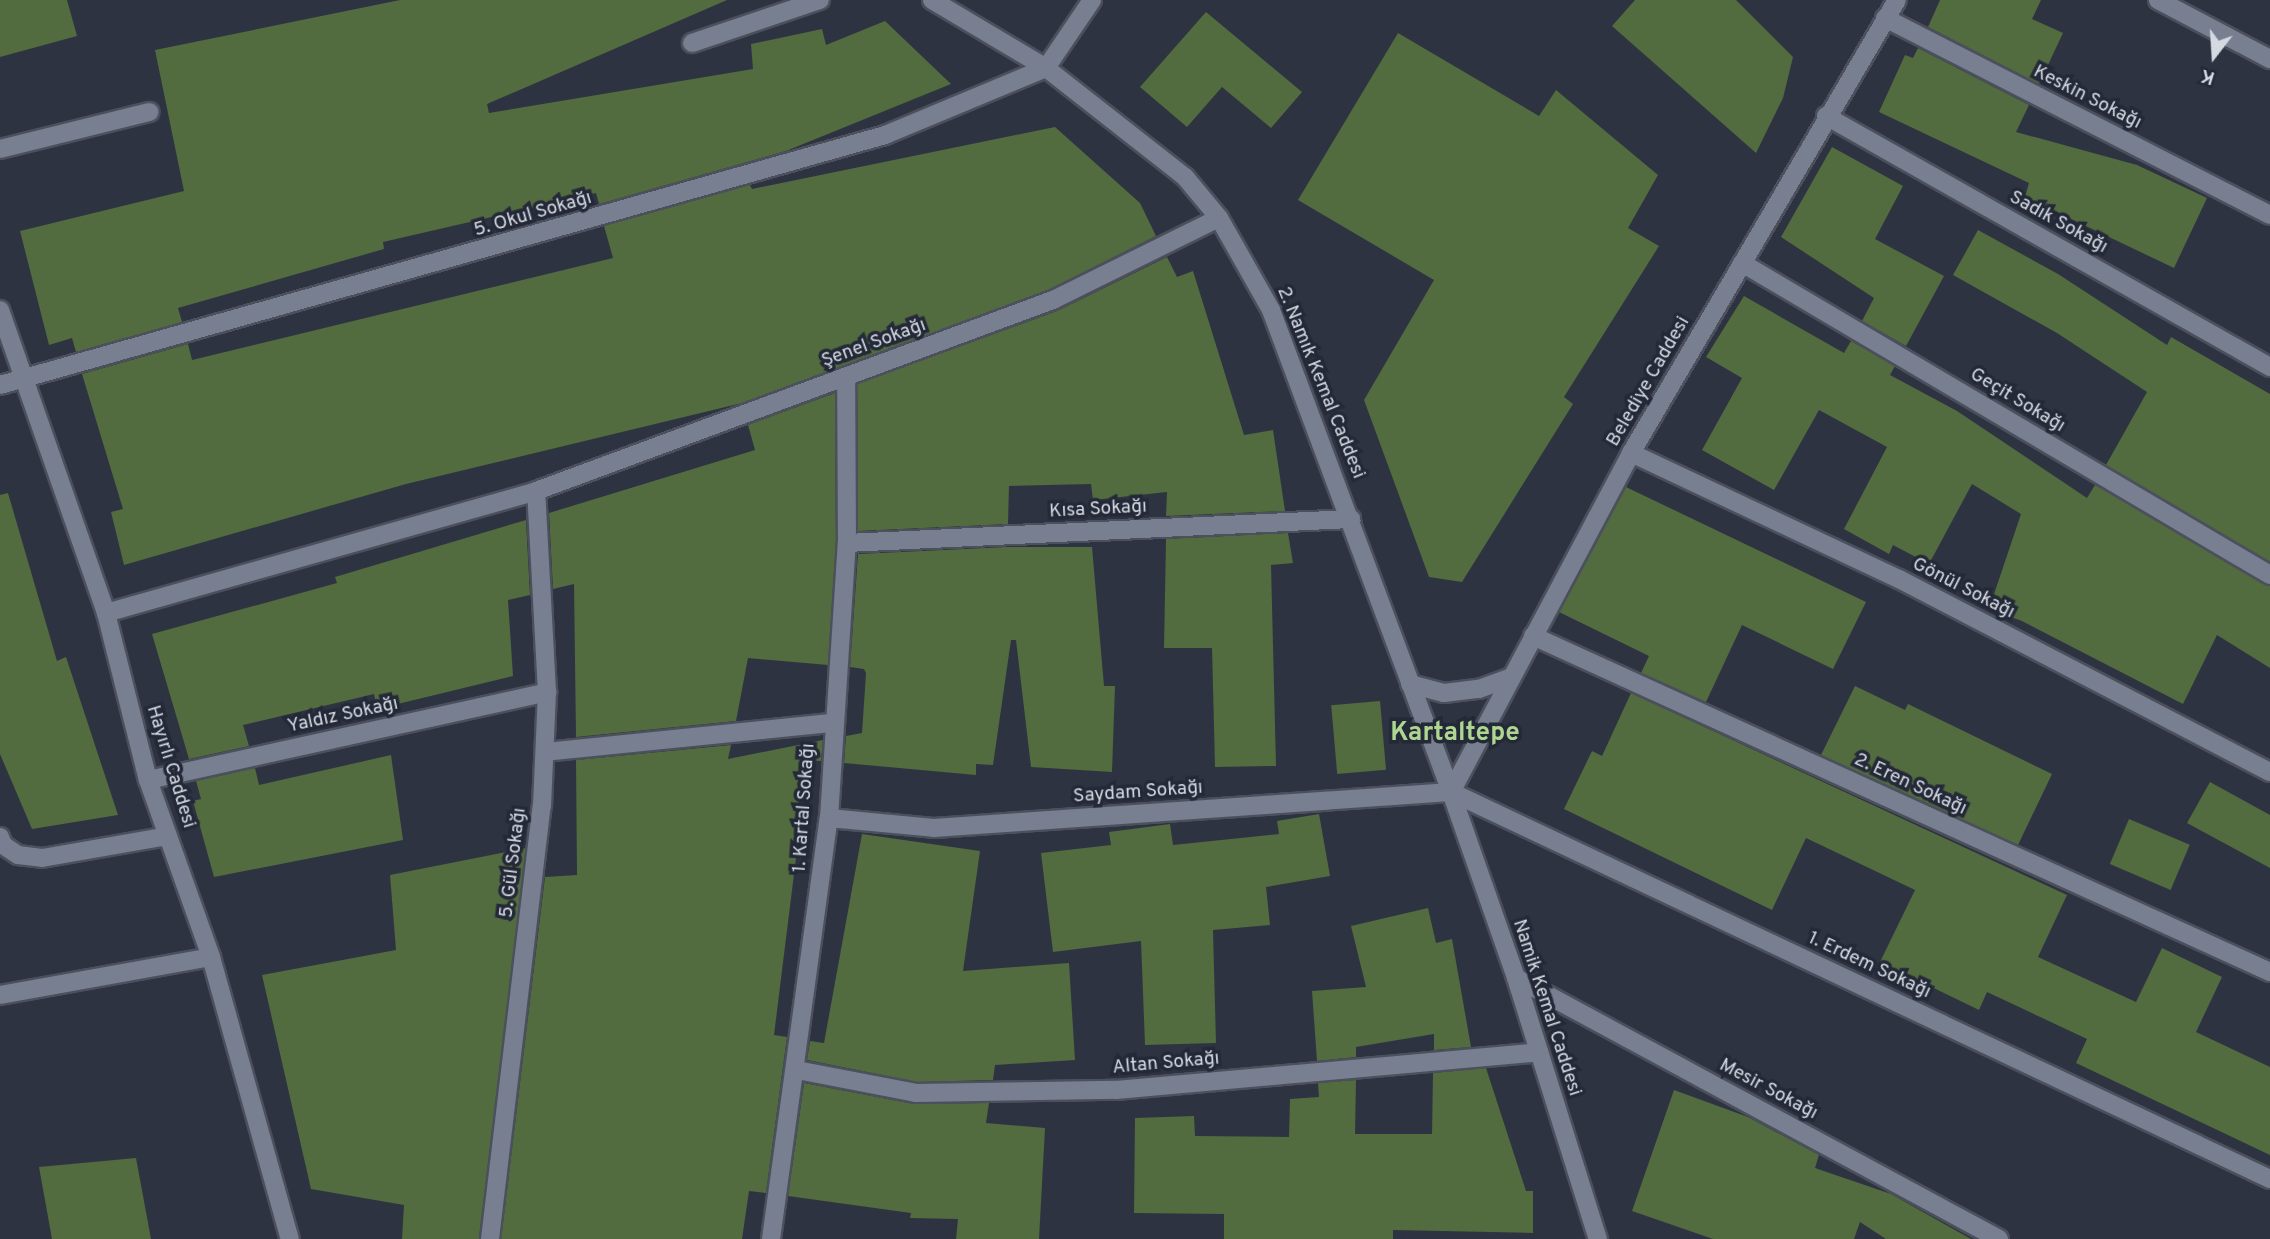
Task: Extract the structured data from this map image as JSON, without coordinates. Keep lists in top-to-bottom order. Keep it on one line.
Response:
{"streets":{"street":["Keskin Sokağı","5. Okul Sokağı","Sadık Sokağı","Şenel Sokağı","Belediye Caddesi","2. Namık Kemal Caddesi","Geçit Sokağı","Kısa Sokağı","Gönül Sokağı","Yaldız Sokağı","Hayırlı Caddesi","2. Eren Sokağı","Saydam Sokağı","1. Kartal Sokağı","5. Gül Sokağı","1. Erdem Sokağı","Namik Kemal Caddesi","Altan Sokağı","Mesir Sokağı"]},"crossings":[["Keskin Sokağı","Belediye Caddesi"],["5. Okul Sokağı","2. Namık Kemal Caddesi"],["5. Okul Sokağı","Hayırlı Caddesi"],["Sadık Sokağı","Belediye Caddesi"],["Şenel Sokağı","2. Namık Kemal Caddesi"],["Şenel Sokağı","Hayırlı Caddesi"],["Şenel Sokağı","1. Kartal Sokağı"],["Şenel Sokağı","5. Gül Sokağı"],["Belediye Caddesi","2. Namık Kemal Caddesi"],["Belediye Caddesi","Geçit Sokağı"],["Belediye Caddesi","Gönül Sokağı"],["Belediye Caddesi","2. Eren Sokağı"],["Belediye Caddesi","Saydam Sokağı"],["Belediye Caddesi","1. Erdem Sokağı"],["Belediye Caddesi","Namik Kemal Caddesi"],["2. Namık Kemal Caddesi","Kısa Sokağı"],["2. Namık Kemal Caddesi","Saydam Sokağı"],["2. Namık Kemal Caddesi","1. Erdem Sokağı"],["2. Namık Kemal Caddesi","Namik Kemal Caddesi"],["Kısa Sokağı","1. Kartal Sokağı"],["Yaldız Sokağı","Hayırlı Caddesi"],["Yaldız Sokağı","5. Gül Sokağı"],["Saydam Sokağı","1. Kartal Sokağı"],["Saydam Sokağı","1. Erdem Sokağı"],["Saydam Sokağı","Namik Kemal Caddesi"],["1. Kartal Sokağı","Altan Sokağı"],["1. Erdem Sokağı","Namik Kemal Caddesi"],["Namik Kemal Caddesi","Altan Sokağı"],["Namik Kemal Caddesi","Mesir Sokağı"]],"districts":["Kartaltepe"],"north":"bottom"}
